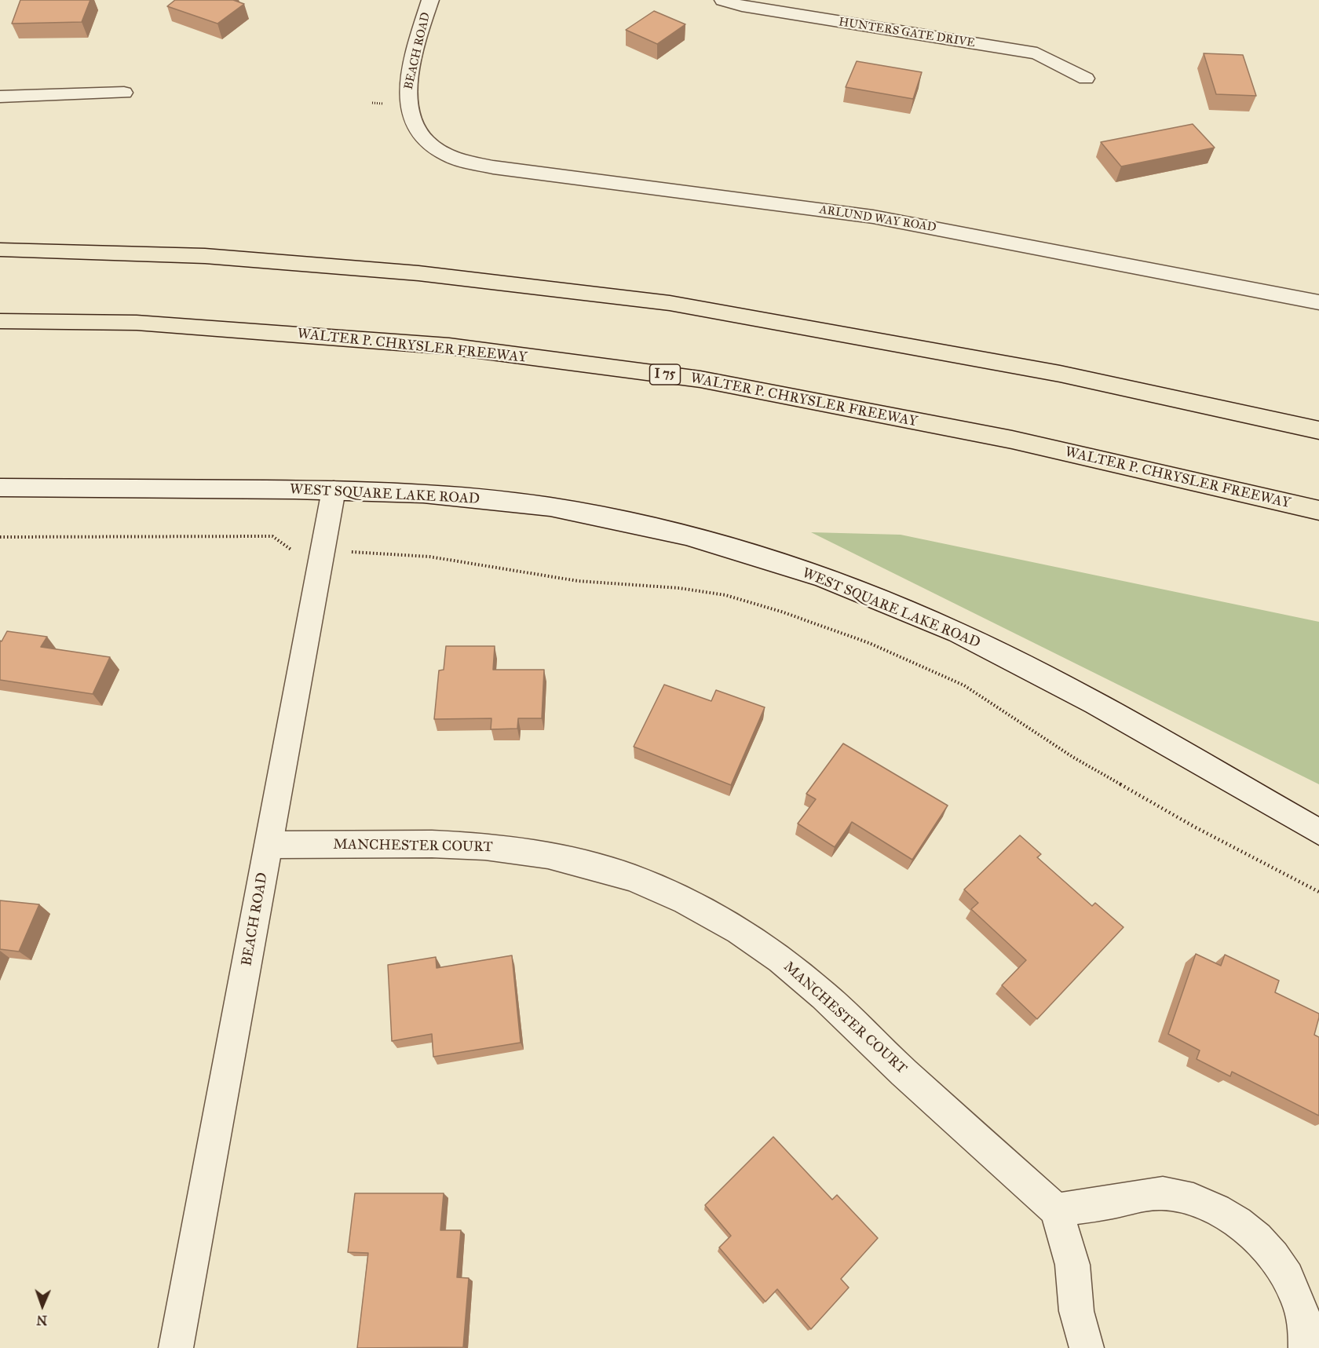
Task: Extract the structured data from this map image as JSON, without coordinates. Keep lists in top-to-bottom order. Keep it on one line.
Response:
{"streets":{"highway":["WALTER P. CHRYSLER FREEWAY","I 75"],"street":["HUNTERS GATE DRIVE","BEACH ROAD","ARLUND WAY ROAD","WEST SQUARE LAKE ROAD","MANCHESTER COURT"]},"crossings":[["BEACH ROAD","ARLUND WAY ROAD"],["BEACH ROAD","WEST SQUARE LAKE ROAD"],["BEACH ROAD","MANCHESTER COURT"]],"north":"bottom"}
